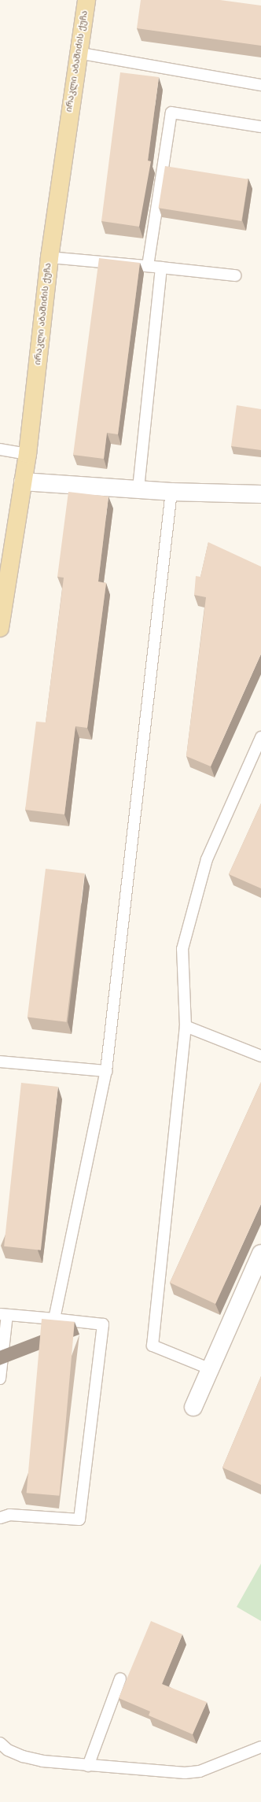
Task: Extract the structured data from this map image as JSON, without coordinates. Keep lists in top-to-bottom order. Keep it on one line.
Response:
{"streets":{"main road":["ირაკლი აბაშიძის ქუჩა"]}}
